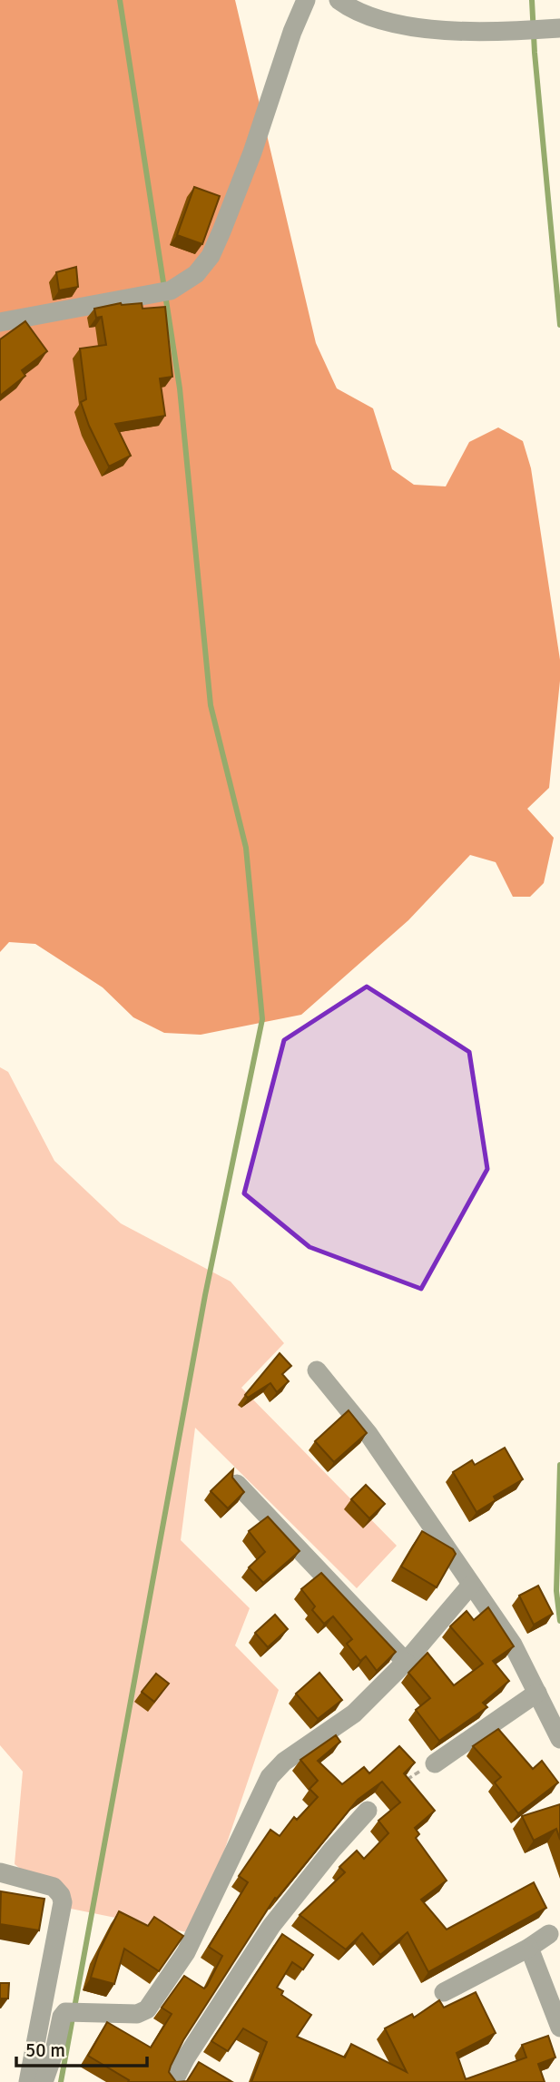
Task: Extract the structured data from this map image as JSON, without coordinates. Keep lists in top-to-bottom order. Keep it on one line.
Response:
{"scale_bar":"50 m"}
